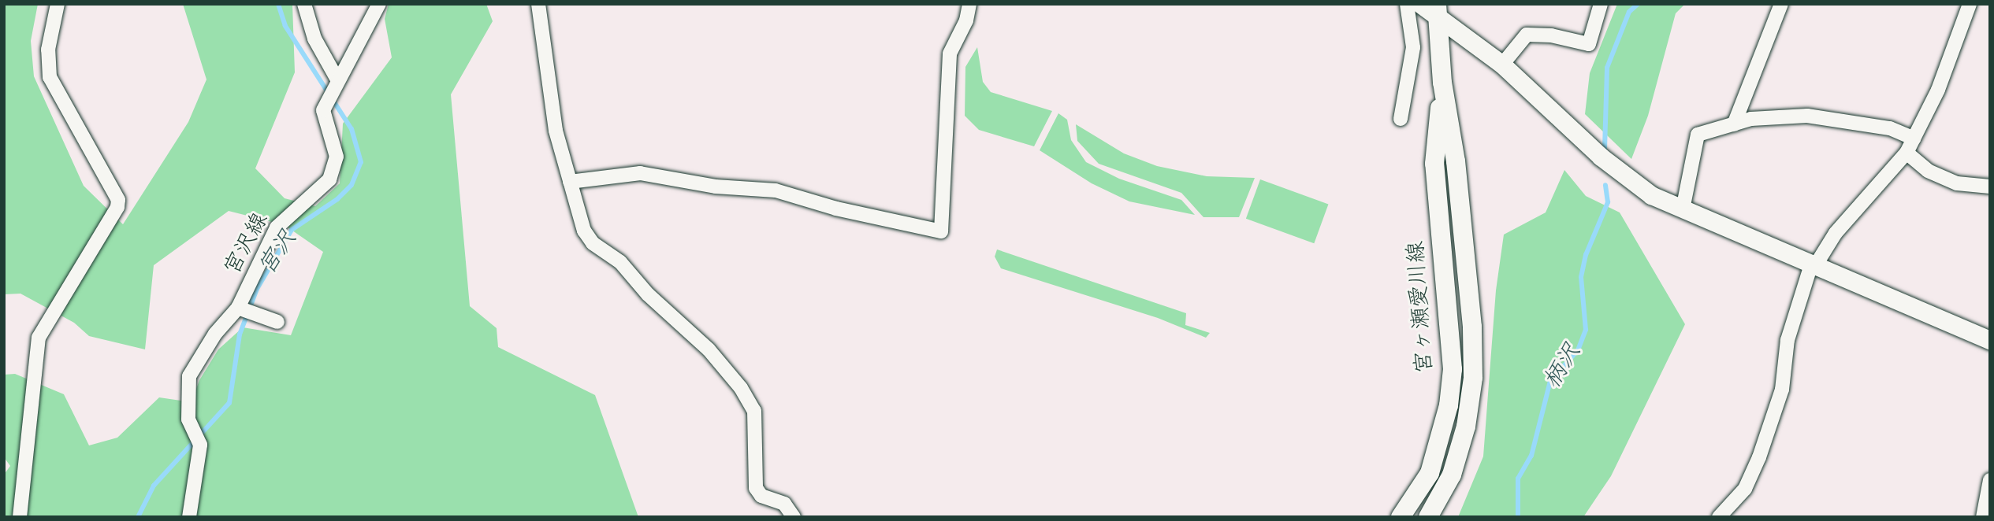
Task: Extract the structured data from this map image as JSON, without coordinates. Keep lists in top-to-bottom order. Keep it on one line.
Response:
{"streets":{"main road":["宮ヶ瀬愛川線"],"street":["宮沢線"]},"water":["宮沢","柄沢"]}
